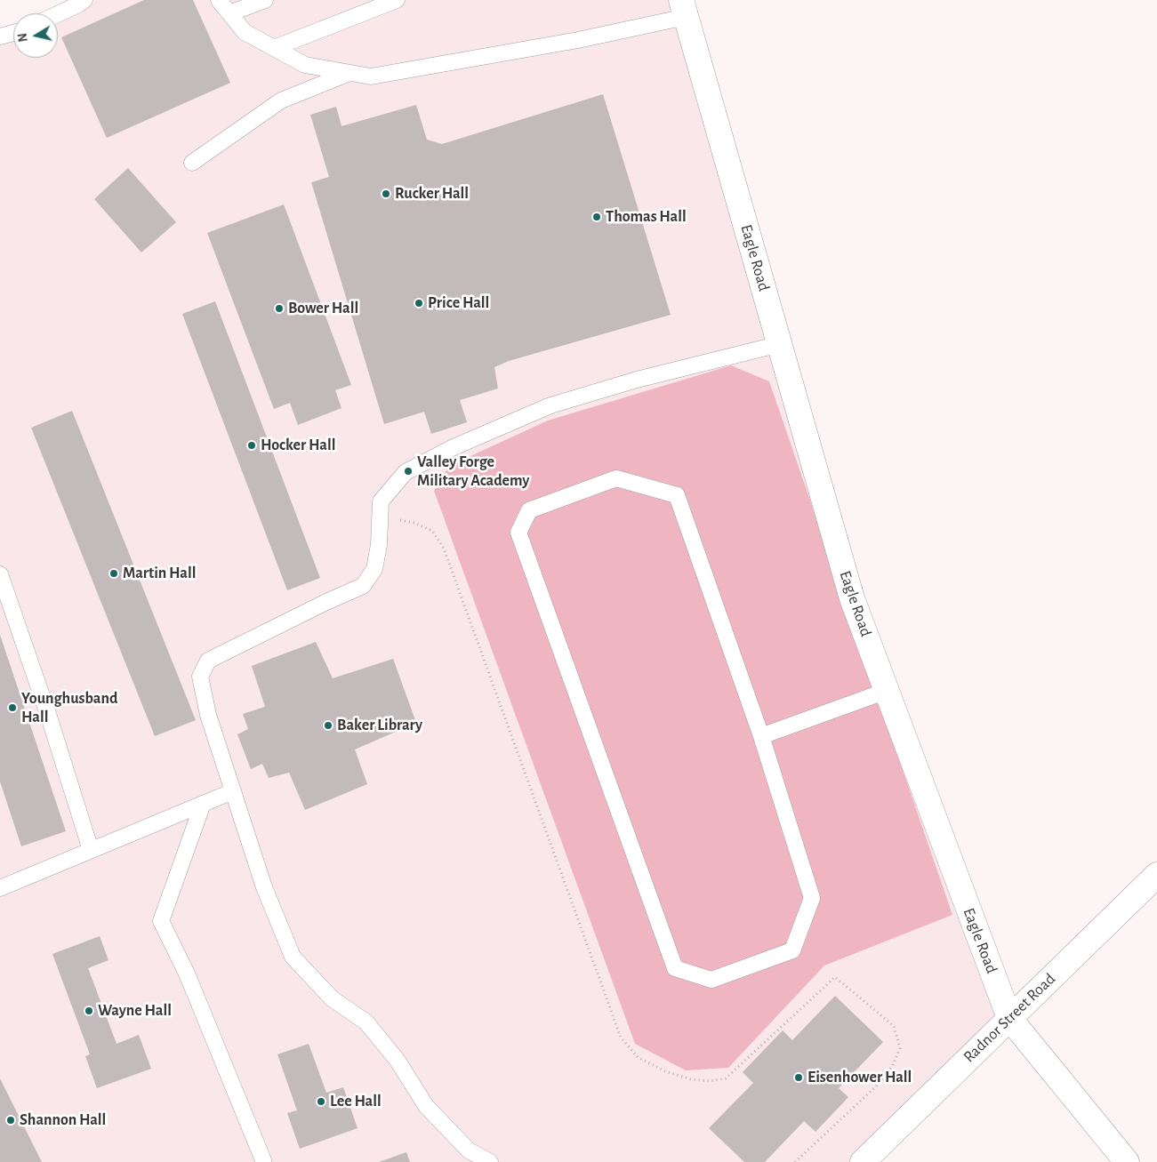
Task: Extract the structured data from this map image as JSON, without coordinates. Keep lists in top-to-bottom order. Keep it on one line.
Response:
{"streets":{"street":["Eagle Road","Radnor Street Road"]},"crossings":[["Eagle Road","Radnor Street Road"]],"places":["Rucker Hall","Thomas Hall","Price Hall","Bower Hall","Hocker Hall","Valley Forge Military Academy","Martin Hall","Younghusband Hall","Baker Library","Wayne Hall","Eisenhower Hall","Lee Hall","Shannon Hall"],"north":"left"}
